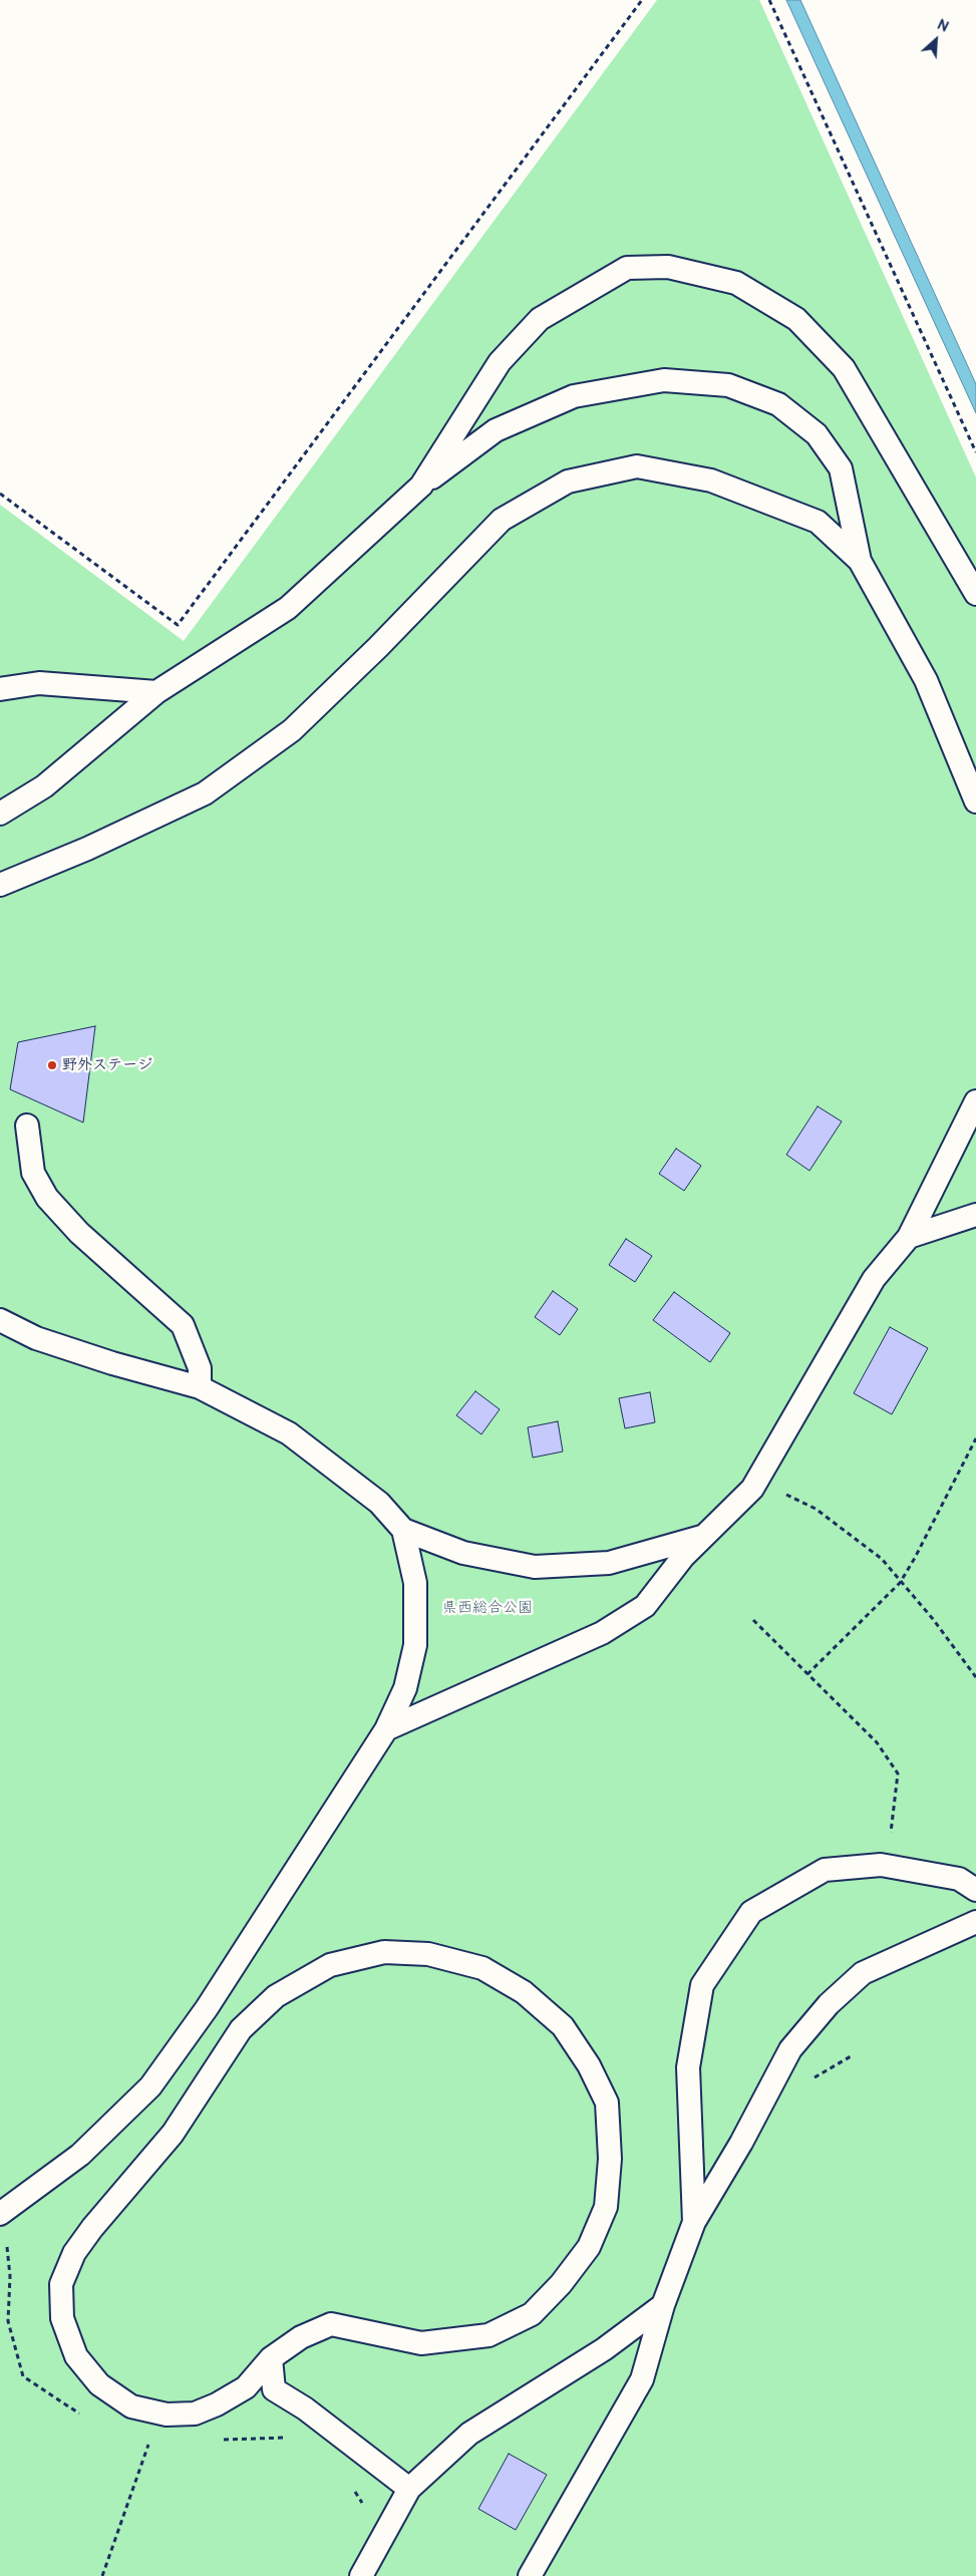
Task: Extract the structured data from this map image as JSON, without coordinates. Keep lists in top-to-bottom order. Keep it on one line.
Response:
{"parks":["県西総合公園"],"places":["野外ステージ"],"north":"top right"}
